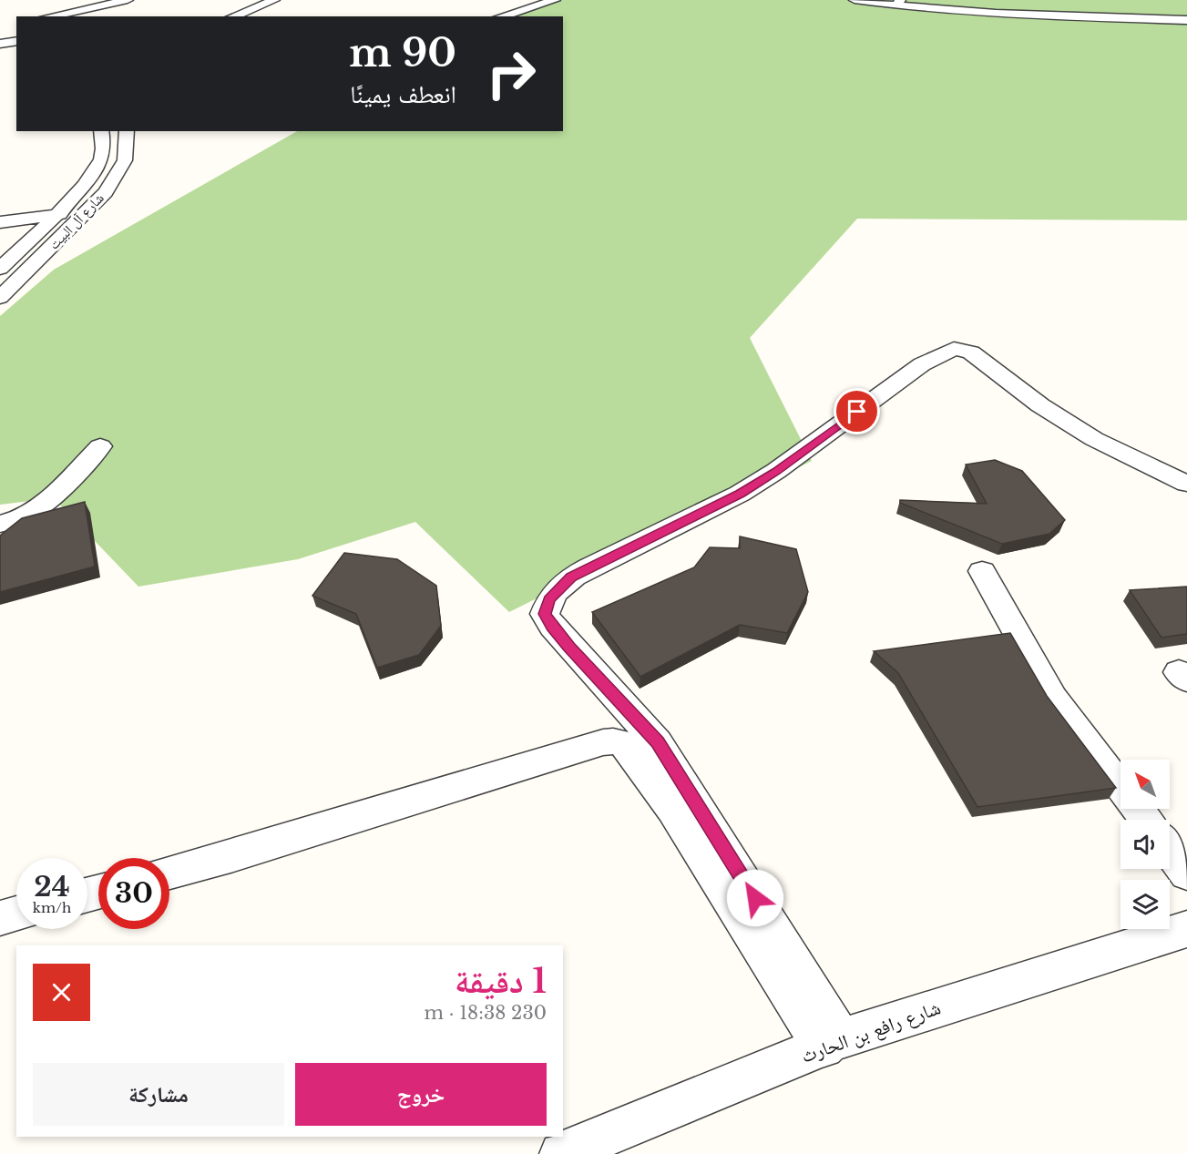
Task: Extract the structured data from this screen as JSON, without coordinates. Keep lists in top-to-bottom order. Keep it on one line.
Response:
{"streets":{"street":["شارع آل البيت","شارع رافع بن الحارث"]},"north":"top left","page":{"turn":["90 m","انعطف يمينًا"],"speed":"24 km/h","limit":"30","heading":["1 دقيقة","230 m · 18:38"],"buttons":["خروج","مشاركة"]}}
